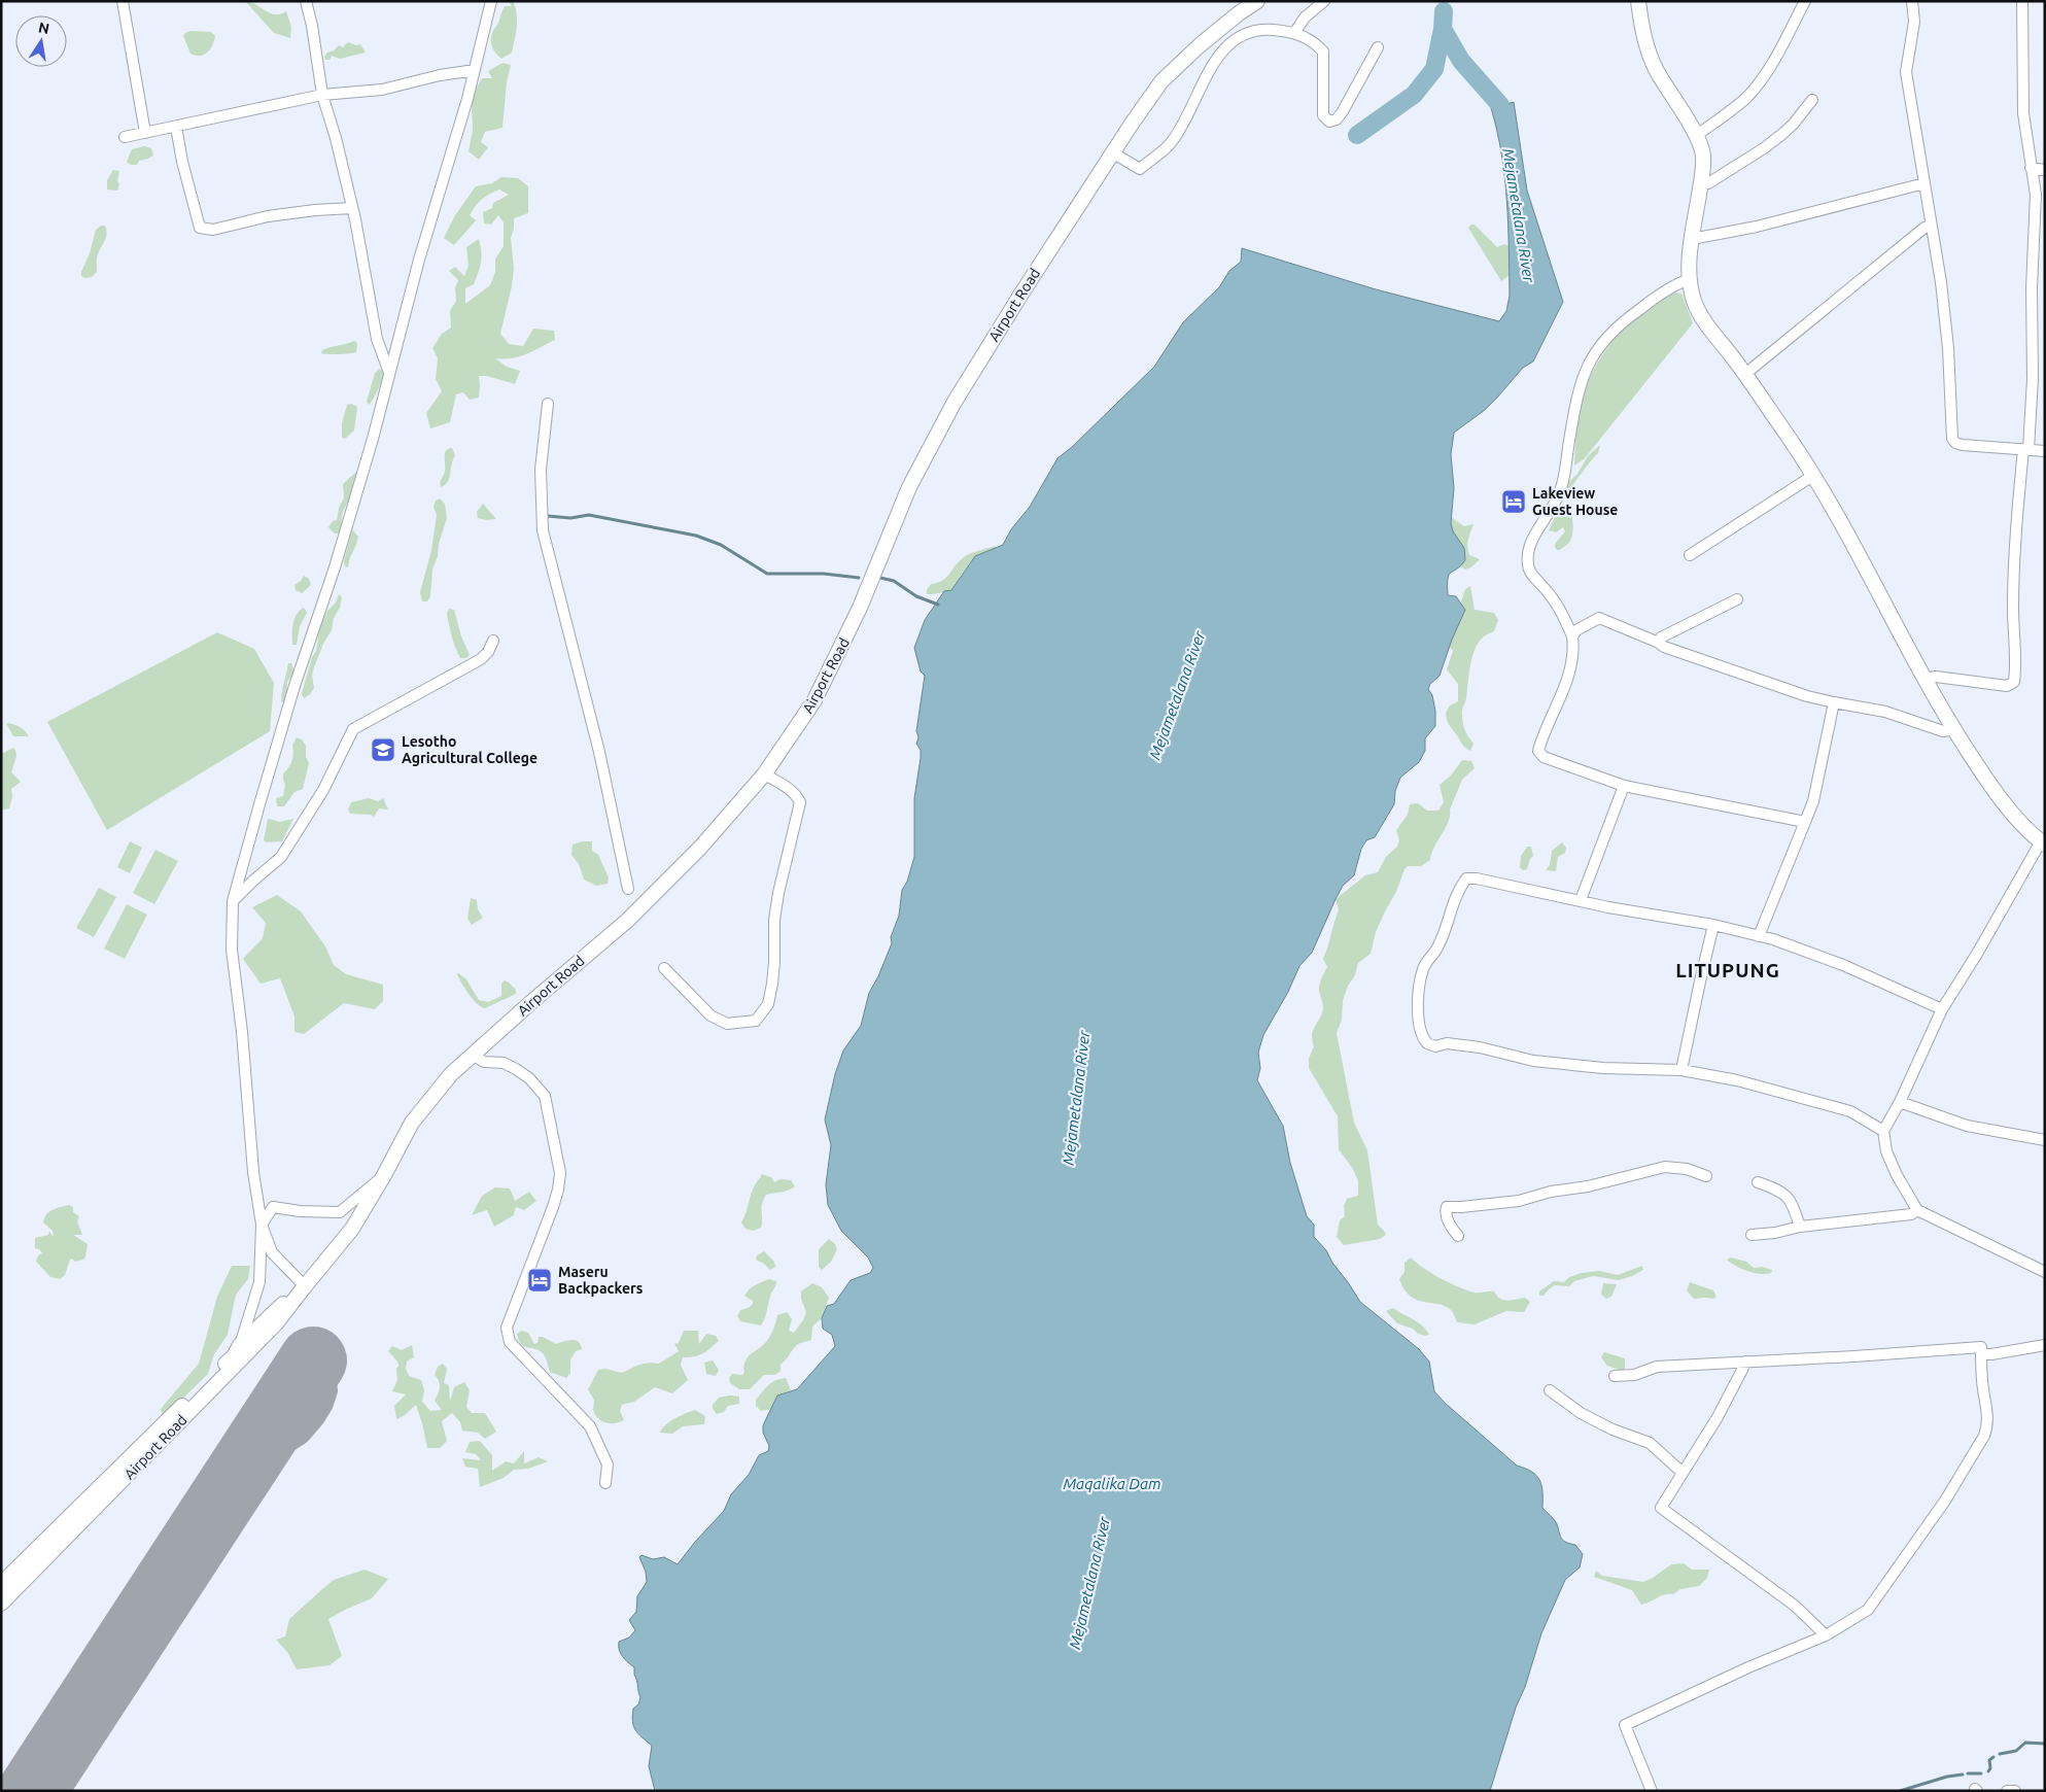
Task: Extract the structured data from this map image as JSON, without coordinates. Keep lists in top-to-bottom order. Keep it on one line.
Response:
{"streets":{"main road":["Airport Road"]},"districts":["LITUPUNG"],"water":["Mejametalana River","Maqalika Dam"],"places":{"hotel":["Lakeview Guest House","Maseru Backpackers"],"school or university":["Lesotho Agricultural College"]},"north":"top"}
